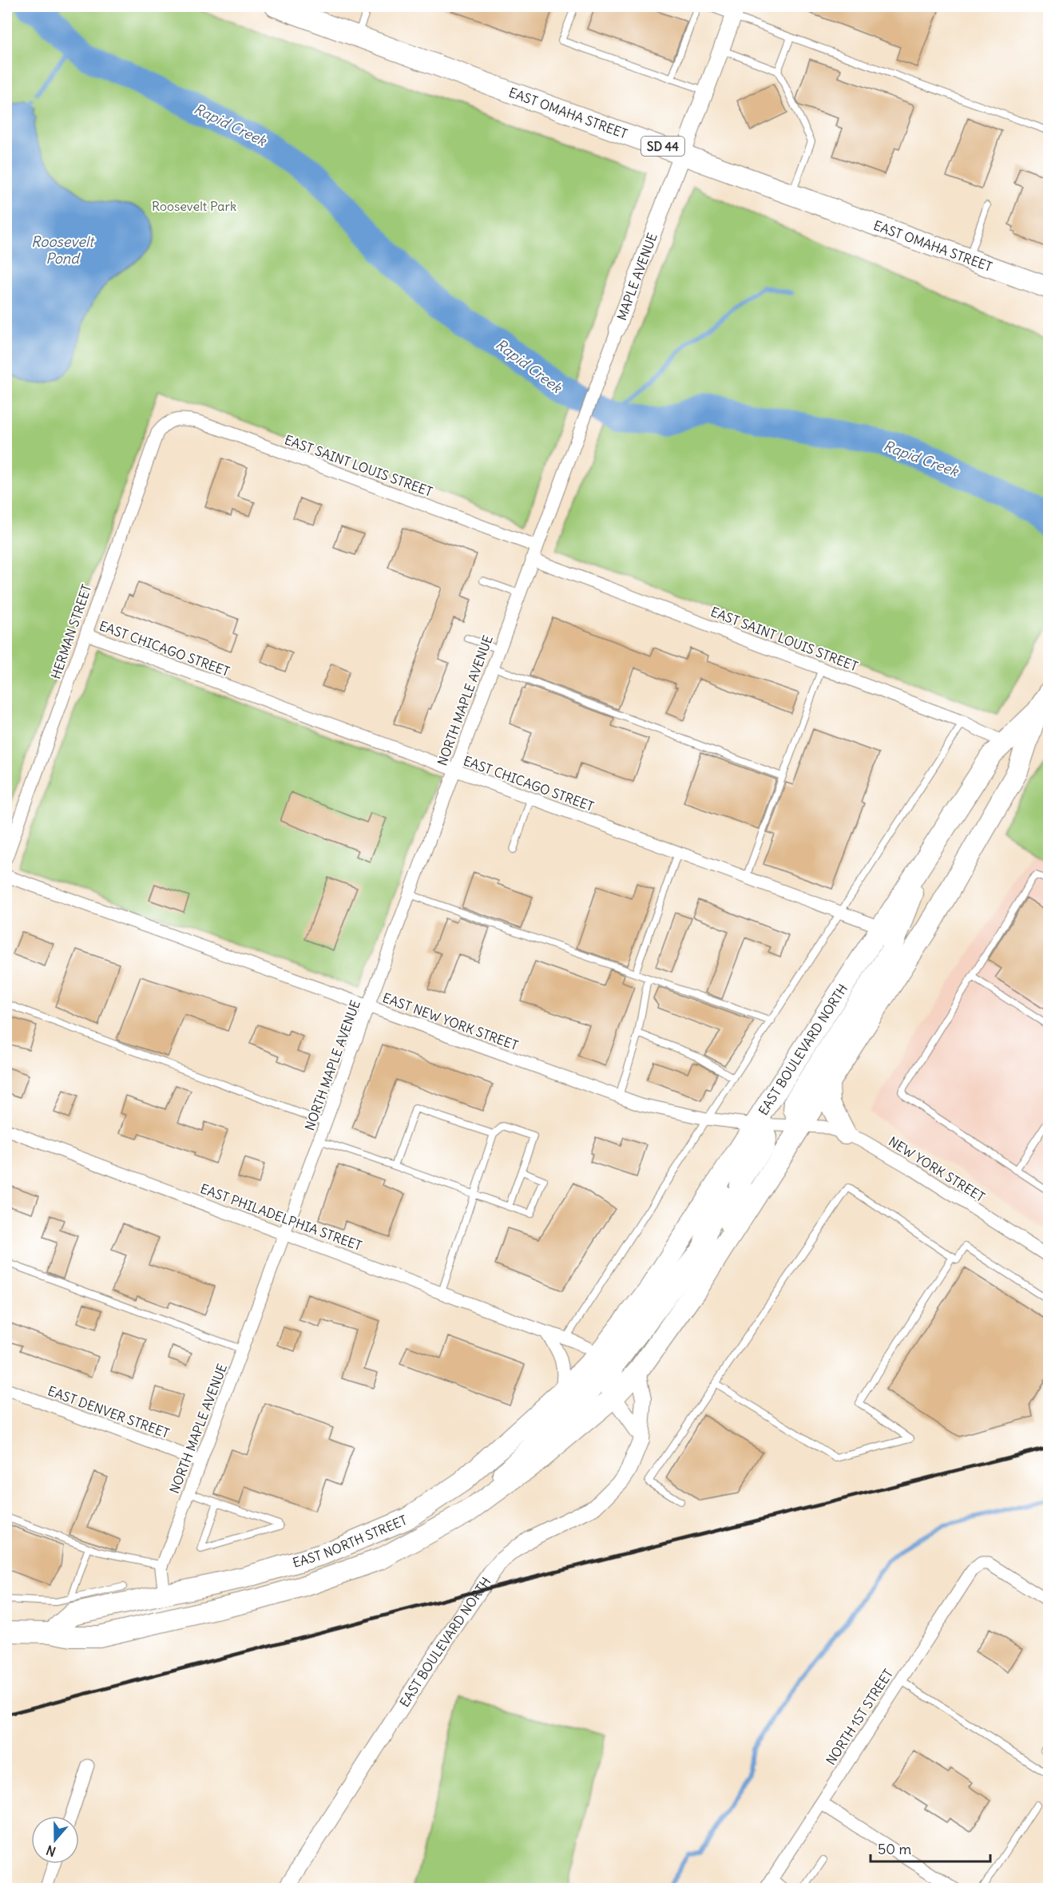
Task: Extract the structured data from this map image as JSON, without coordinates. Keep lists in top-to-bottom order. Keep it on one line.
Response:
{"streets":{"main road":["EAST OMAHA STREET","SD 44","EAST BOULEVARD NORTH","EAST NORTH STREET"],"street":["MAPLE AVENUE","EAST SAINT LOUIS STREET","HERMAN STREET","EAST CHICAGO STREET","NORTH MAPLE AVENUE","EAST NEW YORK STREET","NEW YORK STREET","EAST PHILADELPHIA STREET","EAST DENVER STREET","NORTH 1ST STREET"]},"crossings":[["EAST OMAHA STREET","MAPLE AVENUE"],["MAPLE AVENUE","EAST SAINT LOUIS STREET"],["MAPLE AVENUE","NORTH MAPLE AVENUE"],["EAST SAINT LOUIS STREET","HERMAN STREET"],["EAST SAINT LOUIS STREET","NORTH MAPLE AVENUE"],["EAST SAINT LOUIS STREET","EAST BOULEVARD NORTH"],["HERMAN STREET","EAST CHICAGO STREET"],["EAST CHICAGO STREET","NORTH MAPLE AVENUE"],["EAST CHICAGO STREET","EAST BOULEVARD NORTH"],["NORTH MAPLE AVENUE","EAST NEW YORK STREET"],["NORTH MAPLE AVENUE","EAST PHILADELPHIA STREET"],["NORTH MAPLE AVENUE","EAST DENVER STREET"],["NORTH MAPLE AVENUE","EAST NORTH STREET"],["EAST NEW YORK STREET","EAST BOULEVARD NORTH"],["EAST NEW YORK STREET","NEW YORK STREET"],["EAST BOULEVARD NORTH","EAST PHILADELPHIA STREET"],["EAST BOULEVARD NORTH","EAST NORTH STREET"],["EAST PHILADELPHIA STREET","EAST NORTH STREET"]],"water":["Rapid Creek","Roosevelt Pond"],"parks":["Roosevelt Park"],"scale_bar":"50 m","north":"bottom"}
